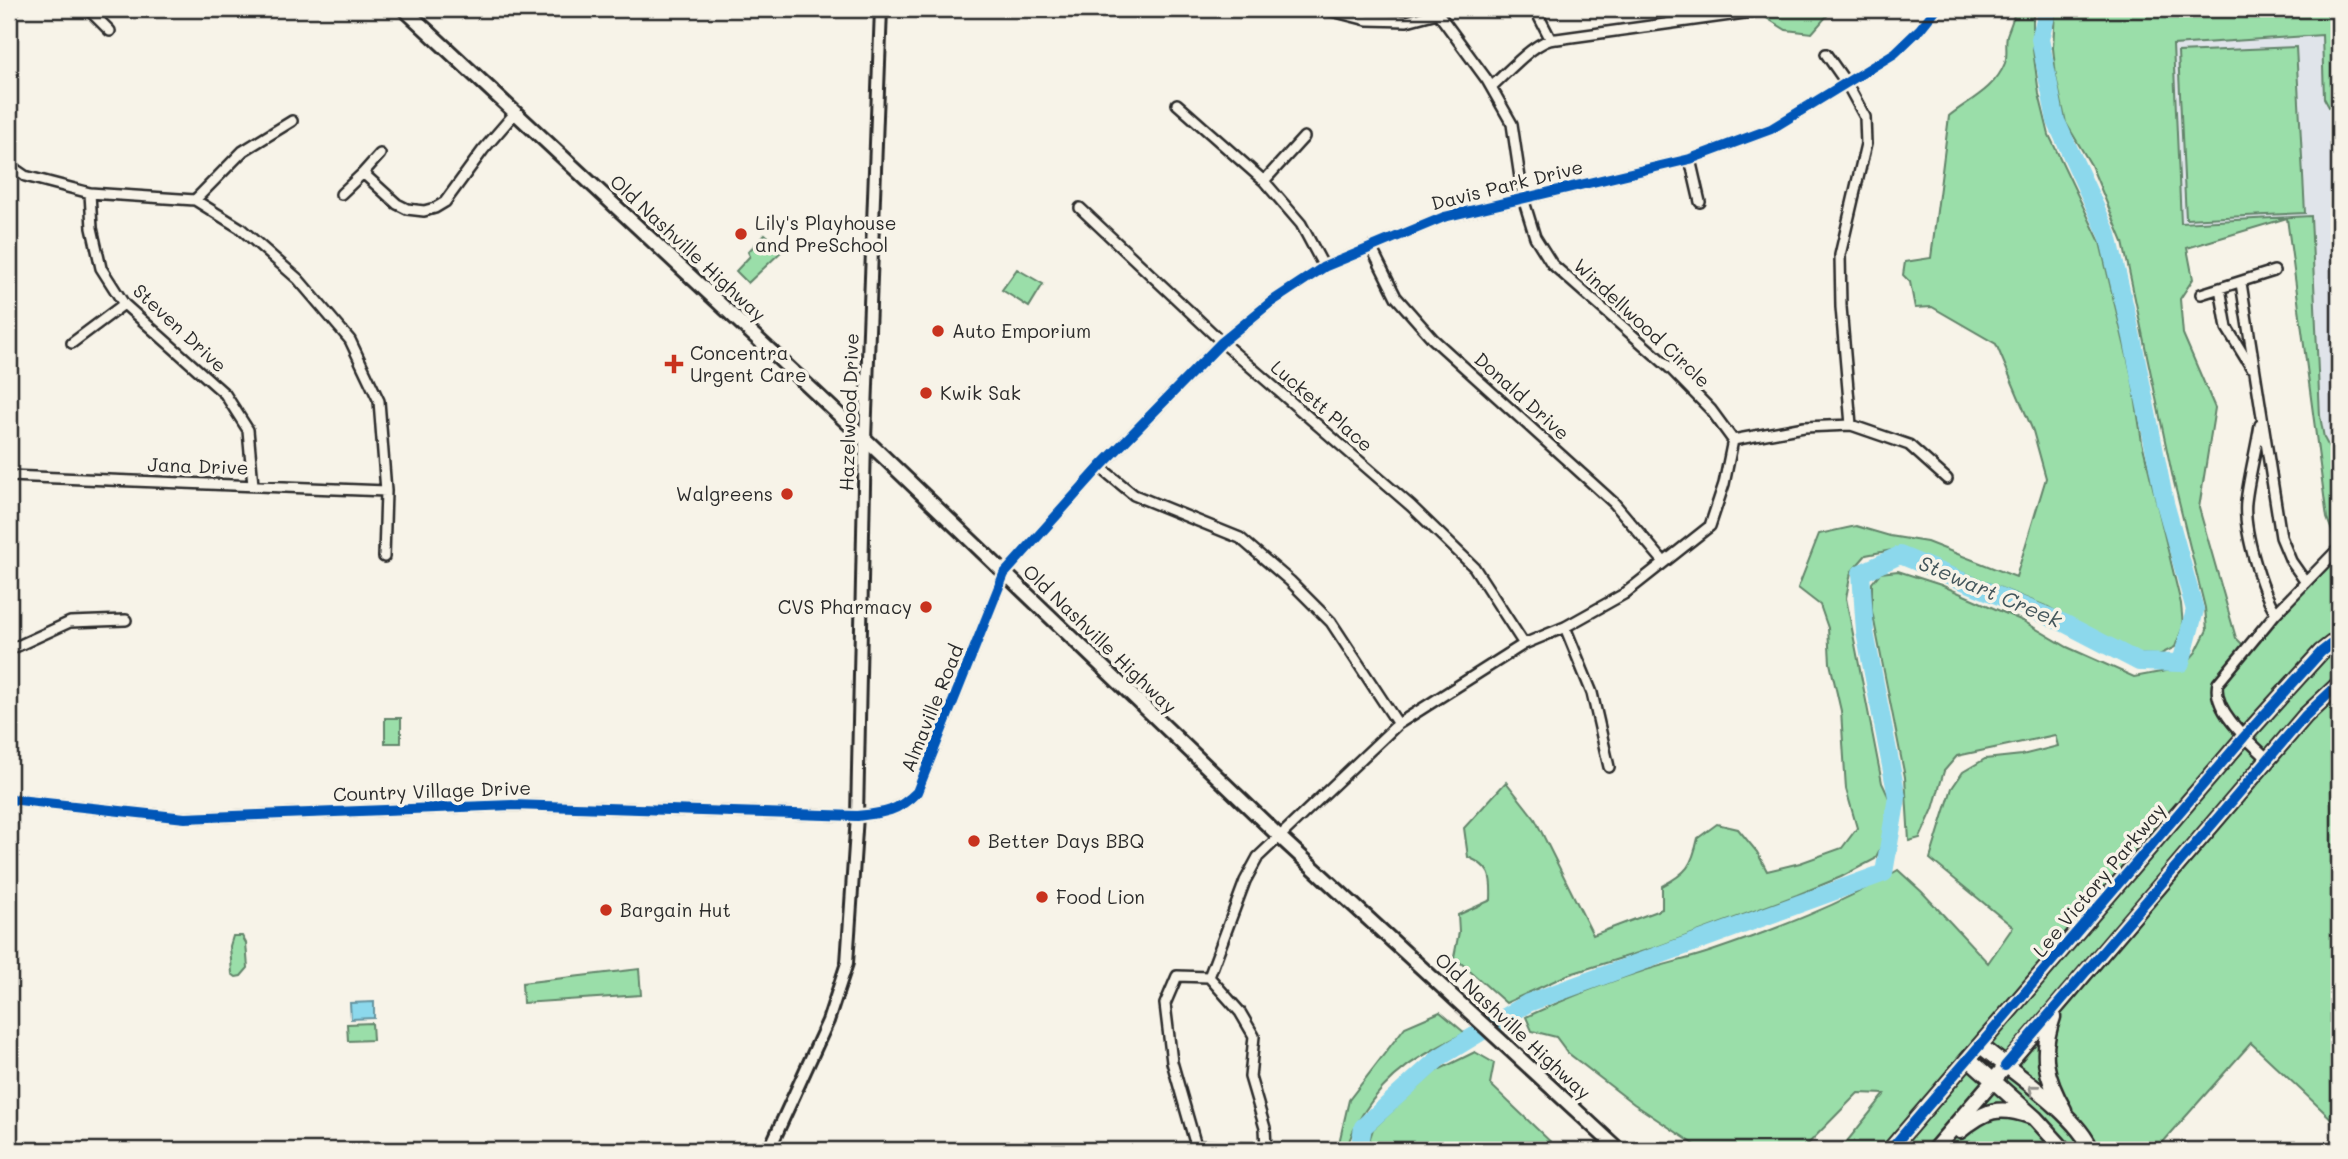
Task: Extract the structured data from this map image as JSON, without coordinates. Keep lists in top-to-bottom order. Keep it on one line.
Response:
{"streets":{"main road":["Old Nashville Highway","Lee Victory Parkway"],"street":["Davis Park Drive","Windellwood Circle","Steven Drive","Donald Drive","Luckett Place","Hazelwood Drive","Jana Drive","Almaville Road","Country Village Drive"]},"crossings":[["Davis Park Drive","Old Nashville Highway"],["Davis Park Drive","Windellwood Circle"],["Davis Park Drive","Donald Drive"],["Davis Park Drive","Luckett Place"],["Davis Park Drive","Almaville Road"],["Old Nashville Highway","Hazelwood Drive"],["Old Nashville Highway","Almaville Road"],["Steven Drive","Jana Drive"],["Hazelwood Drive","Almaville Road"],["Hazelwood Drive","Country Village Drive"],["Almaville Road","Country Village Drive"]],"water":["Stewart Creek"],"places":{"other":["Lily's Playhouse and PreSchool","Auto Emporium","Kwik Sak","Walgreens","CVS Pharmacy","Better Days BBQ","Food Lion","Bargain Hut"],"health":["Concentra Urgent Care"]}}
